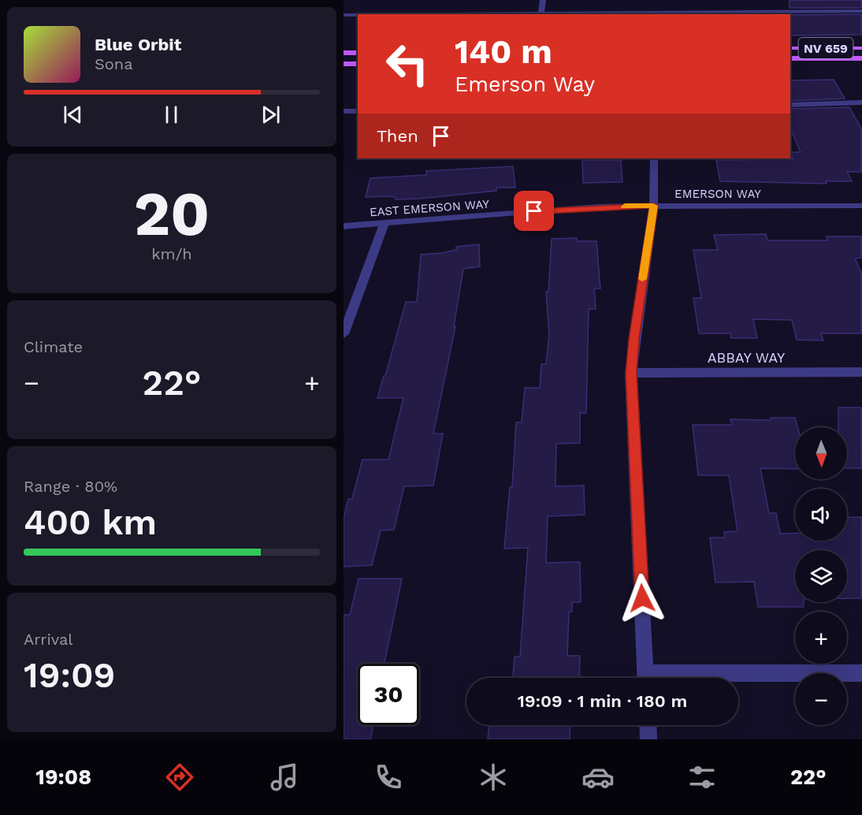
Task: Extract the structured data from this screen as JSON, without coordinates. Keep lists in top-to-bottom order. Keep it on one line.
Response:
{"streets":{"main road":["NV 659"],"street":["EMERSON WAY","EAST EMERSON WAY","ABBAY WAY"]},"crossings":[["EMERSON WAY","EAST EMERSON WAY"]],"north":"bottom","page":{"turn":["140 m","Emerson Way"],"song":["Blue Orbit","Sona"],"then":"Then","tile":[["20","km/h"],"Climate",["Range · 80%","400 km"],["Arrival","19:09"]],"heat":["−","22°","+"],"map_buttons":["+","−"],"limit":"30","trip":"19:09 · 1 min · 180 m","tabs":["19:08","22°"]}}
